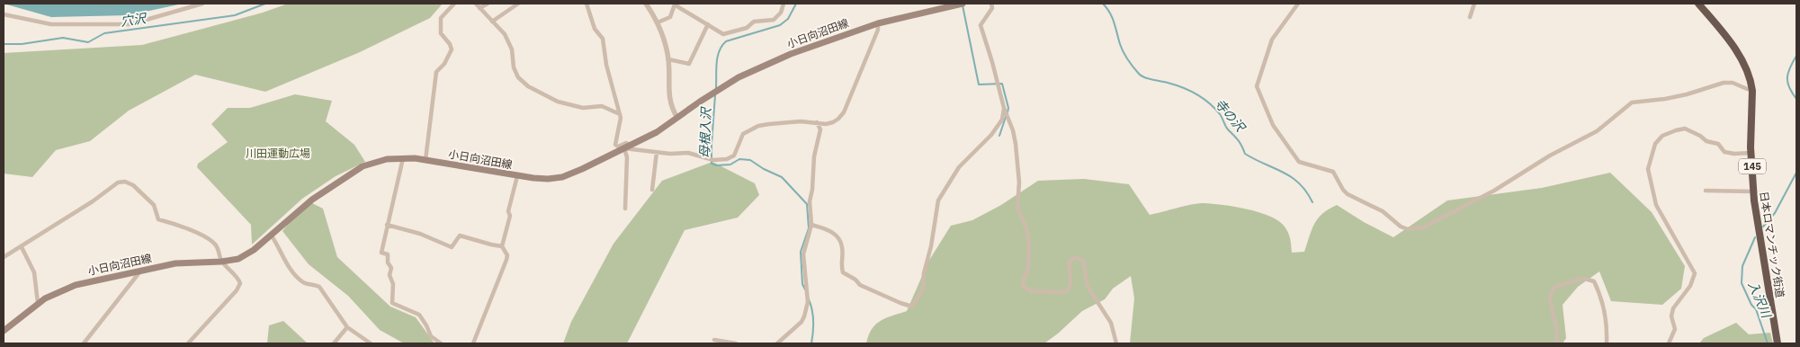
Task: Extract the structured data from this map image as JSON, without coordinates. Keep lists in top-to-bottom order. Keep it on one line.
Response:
{"streets":{"highway":["145","日本ロマンチック街道"],"main road":["小日向沼田線"]},"water":["穴沢","寺の沢","母根入沢","入沢川"],"parks":["川田運動広場"]}
